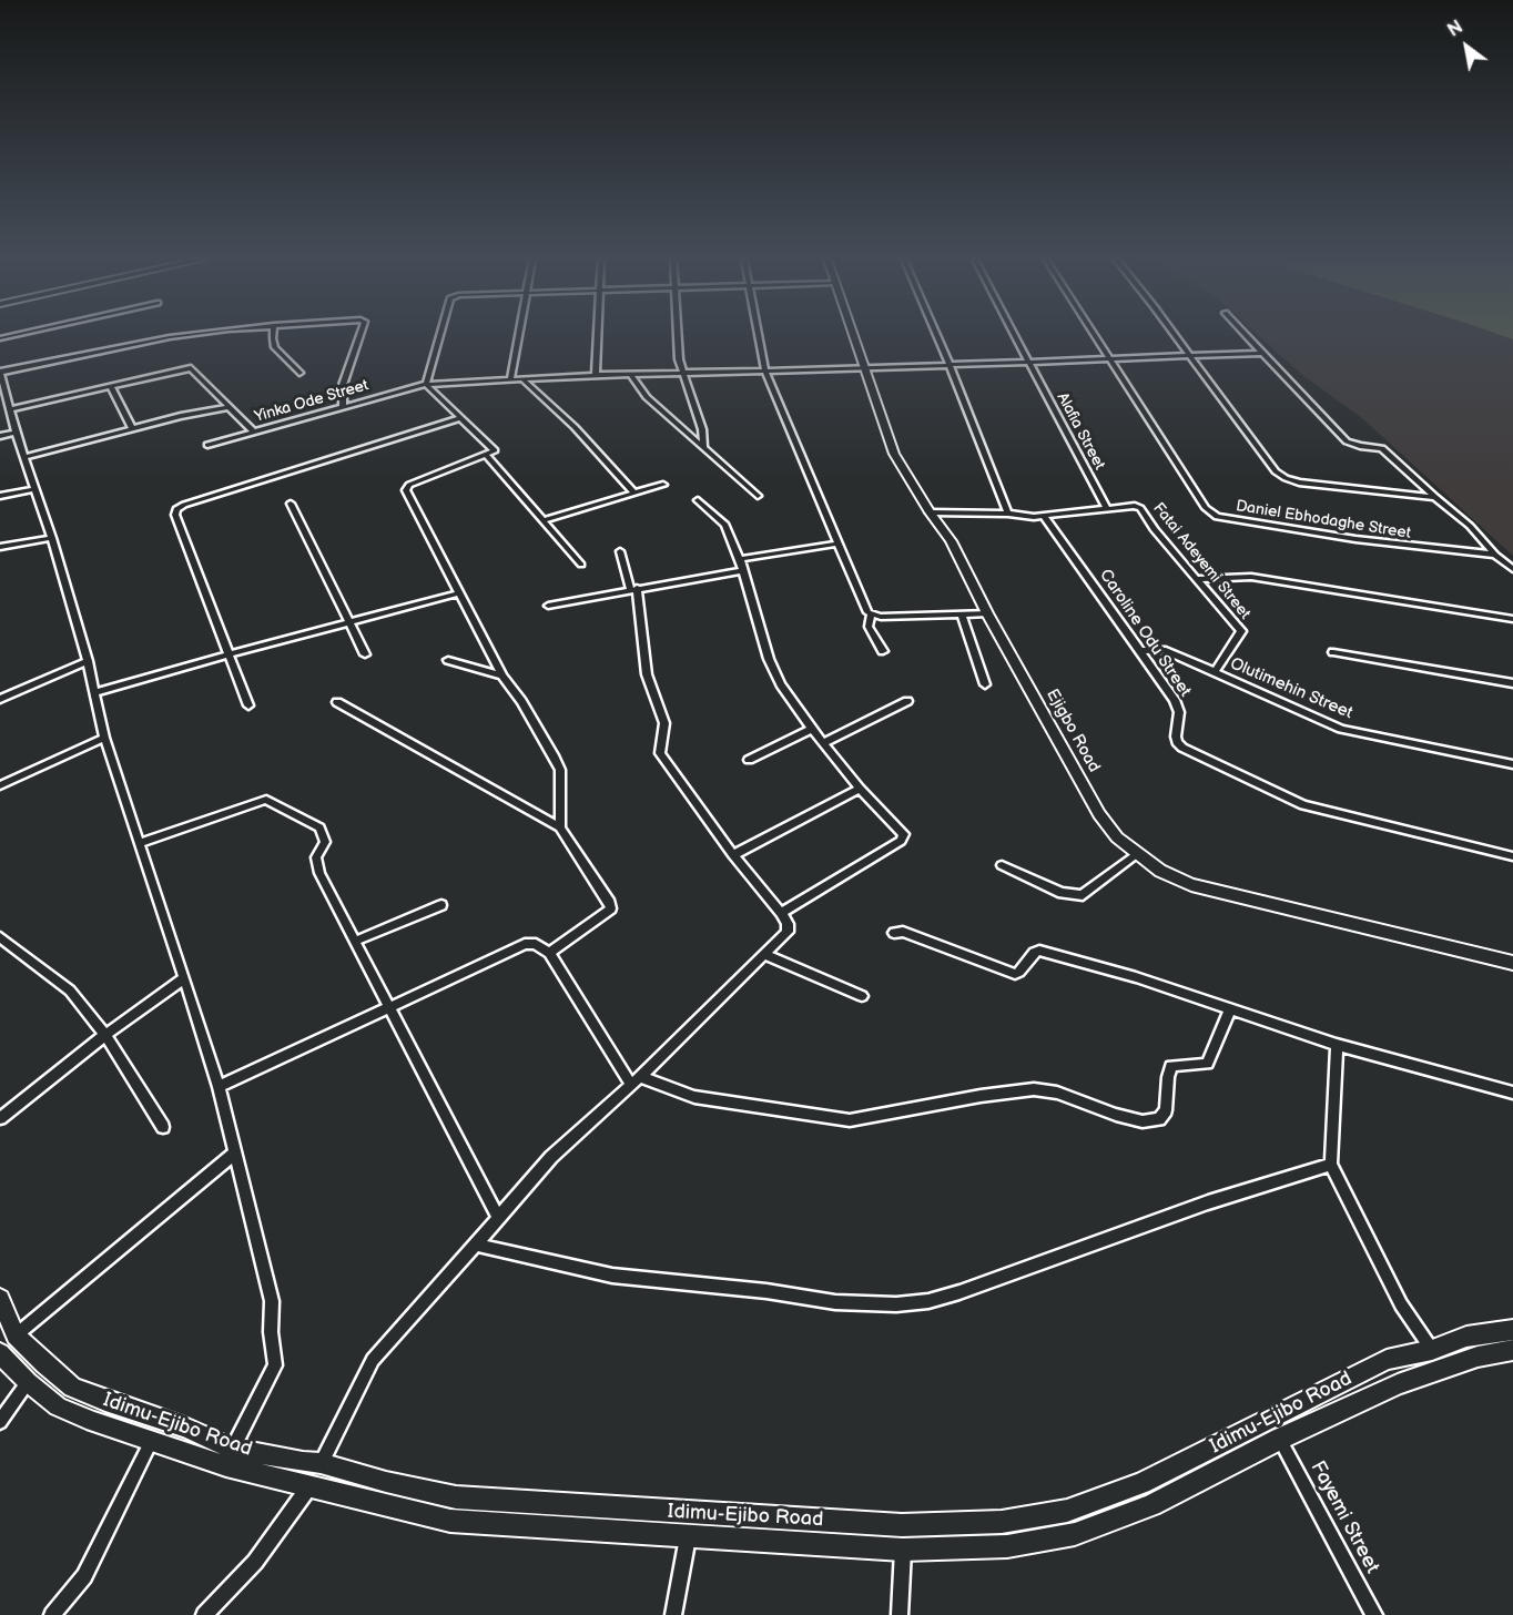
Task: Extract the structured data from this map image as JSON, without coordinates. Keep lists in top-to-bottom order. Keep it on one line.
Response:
{"streets":{"main road":["Ejigbo Road","Idimu-Ejibo Road"],"street":["Yinka Ode Street","Alafia Street","Daniel Ebhodaghe Street","Fatai Adeyemi Street","Caroline Odu Street","Olutimehin Street","Fayemi Street"]},"crossings":[["Yinka Ode Street","Alafia Street"],["Yinka Ode Street","Daniel Ebhodaghe Street"],["Yinka Ode Street","Ejigbo Road"],["Alafia Street","Fatai Adeyemi Street"],["Fatai Adeyemi Street","Caroline Odu Street"],["Fatai Adeyemi Street","Olutimehin Street"],["Fatai Adeyemi Street","Ejigbo Road"],["Caroline Odu Street","Olutimehin Street"],["Idimu-Ejibo Road","Fayemi Street"]],"north":"top left"}
